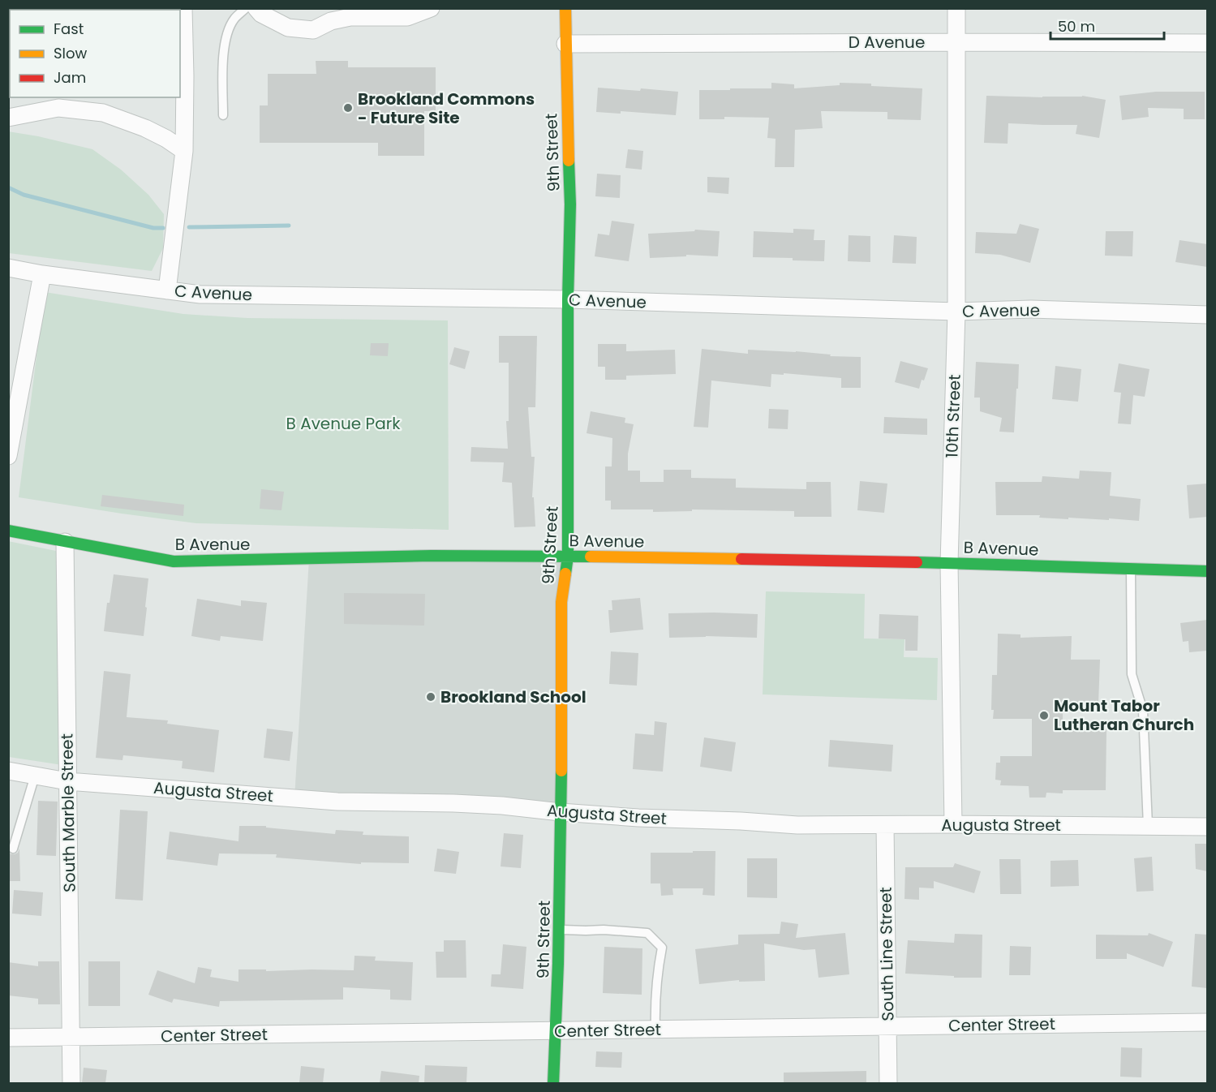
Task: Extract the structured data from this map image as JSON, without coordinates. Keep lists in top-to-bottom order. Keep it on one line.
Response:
{"streets":{"street":["D Avenue","9th Street","C Avenue","10th Street","B Avenue","Augusta Street","South Marble Street","South Line Street","Center Street"]},"crossings":[["D Avenue","9th Street"],["D Avenue","10th Street"],["9th Street","C Avenue"],["9th Street","B Avenue"],["9th Street","Augusta Street"],["9th Street","Center Street"],["C Avenue","10th Street"],["10th Street","B Avenue"],["10th Street","Augusta Street"],["B Avenue","South Marble Street"],["Augusta Street","South Marble Street"],["Augusta Street","South Line Street"],["South Marble Street","Center Street"],["South Line Street","Center Street"]],"parks":["B Avenue Park"],"places":["Brookland Commons - Future Site","Brookland School","Mount Tabor Lutheran Church"],"legend":["Fast","Slow","Jam"],"scale_bar":"50 m"}
